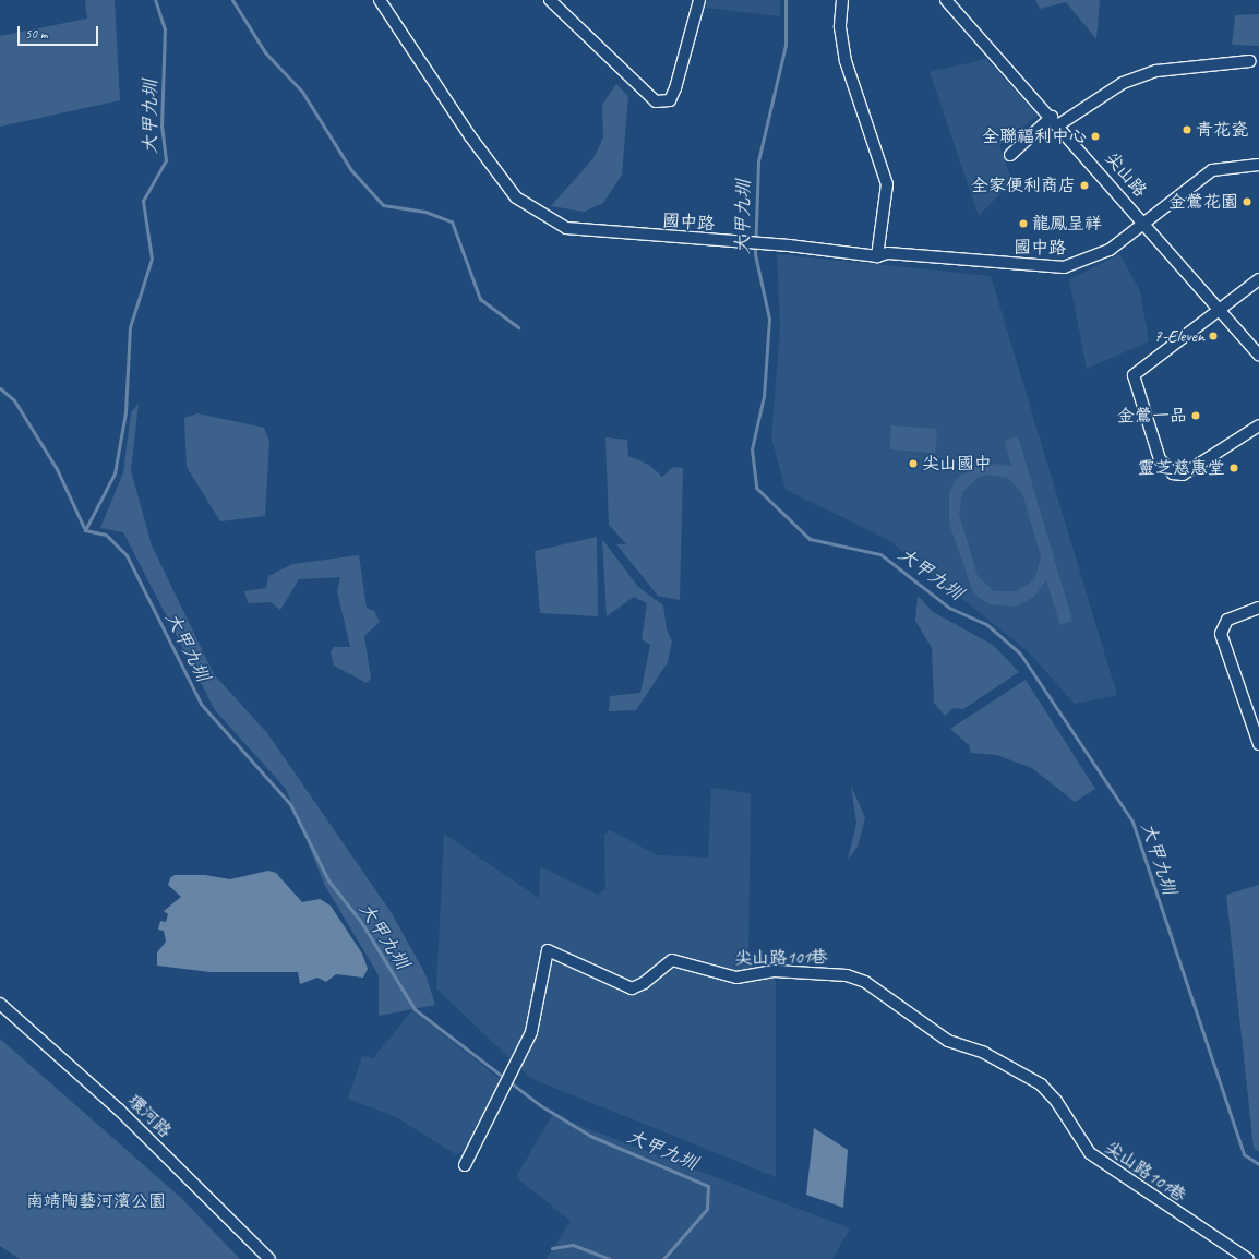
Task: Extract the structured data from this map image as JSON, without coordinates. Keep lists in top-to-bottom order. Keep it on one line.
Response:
{"streets":{"street":["尖山路","國中路","尖山路101巷","環河路"]},"crossings":[["尖山路","國中路"]],"water":["大甲九圳"],"parks":["南靖陶藝河濱公園"],"places":["青花瓷","全聯福利中心","全家便利商店","金鶯花園","龍鳳呈祥","7-Eleven","金鶯一品","尖山國中","靈芝慈惠堂"],"scale_bar":"50 m"}
